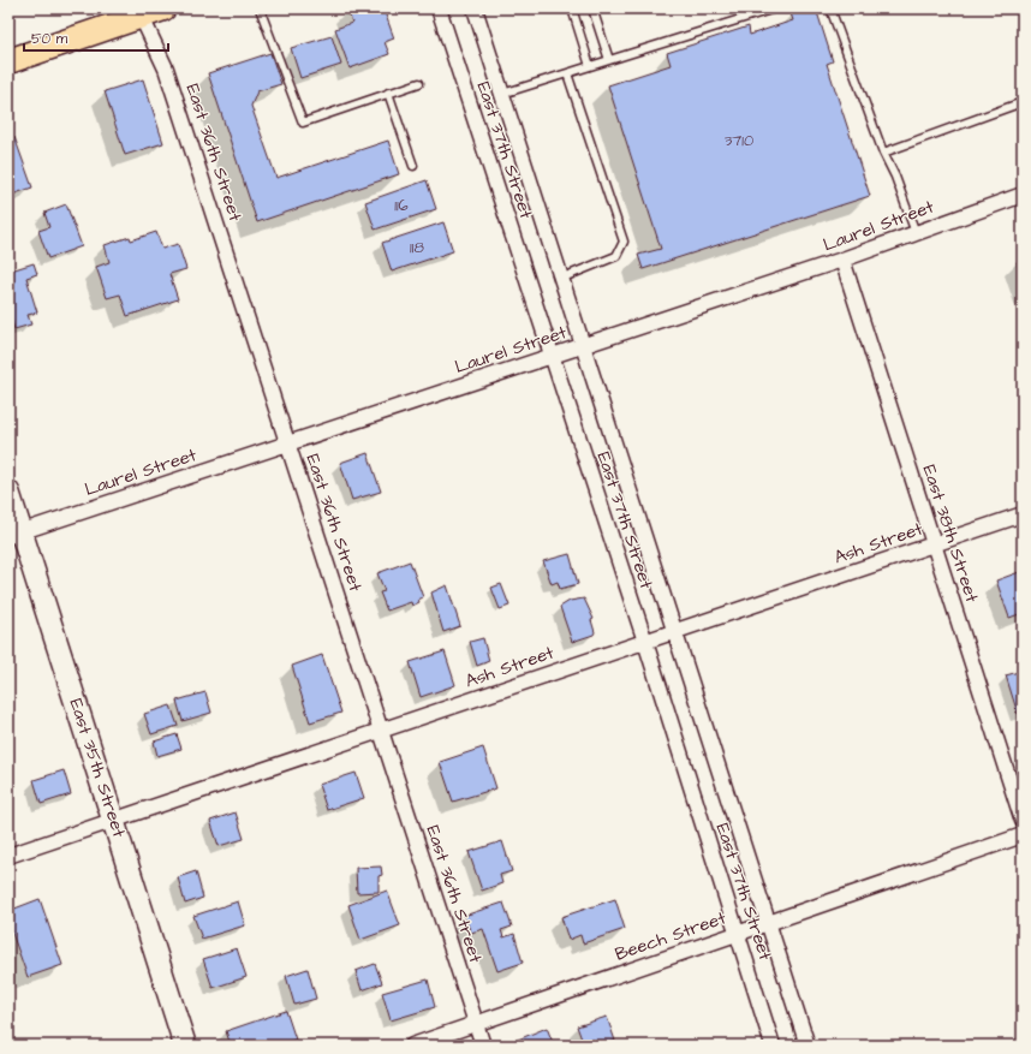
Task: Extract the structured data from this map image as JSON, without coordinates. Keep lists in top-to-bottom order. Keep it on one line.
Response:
{"streets":{"street":["East 37th Street","East 36th Street","Laurel Street","East 38th Street","Ash Street","East 35th Street","Beech Street"]},"crossings":[["East 37th Street","Laurel Street"],["East 37th Street","Ash Street"],["East 37th Street","Beech Street"],["East 36th Street","Laurel Street"],["East 36th Street","Ash Street"],["East 36th Street","Beech Street"],["Laurel Street","East 38th Street"],["Laurel Street","East 35th Street"],["East 38th Street","Ash Street"],["Ash Street","East 35th Street"]],"house_numbers":["3710","116","118"],"scale_bar":"50 m"}
